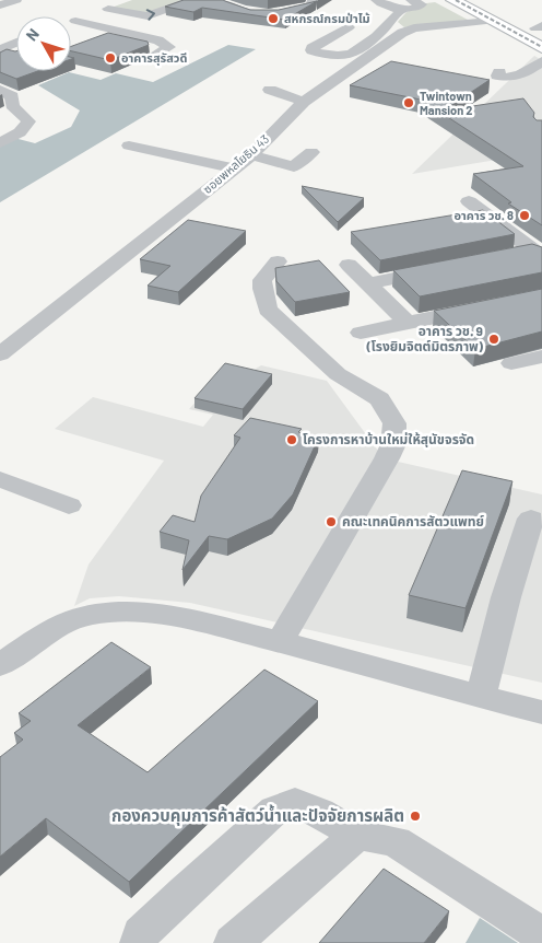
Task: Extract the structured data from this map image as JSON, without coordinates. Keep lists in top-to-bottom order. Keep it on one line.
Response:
{"streets":{"street":["ซอยพหลโยธิน 43"]},"places":["สหกรณ์กรมป่าไม้","อาคารสุรัสวดี","Twintown Mansion 2","อาคาร วช. 8","อาคาร วช. 9 (โรงยิมจิตต์มิตรภาพ)","โครงการหาบ้านใหม่ให้สุนัขจรจัด","คณะเทคนิคการสัตวแพทย์","กองควบคุมการค้าสัตว์น้ำและปัจจัยการผลิต"],"north":"top left"}
